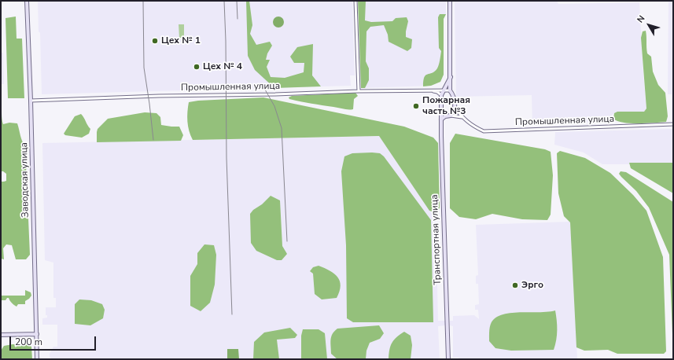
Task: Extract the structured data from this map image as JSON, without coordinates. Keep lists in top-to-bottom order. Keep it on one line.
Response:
{"streets":{"street":["Промышленная улица","Заводская улица","Транспортная улица"]},"crossings":[["Промышленная улица","Заводская улица"]],"places":["Цех № 1","Цех № 4","Пожарная часть №3","Эрго"],"scale_bar":"200 m","north":"top left"}
